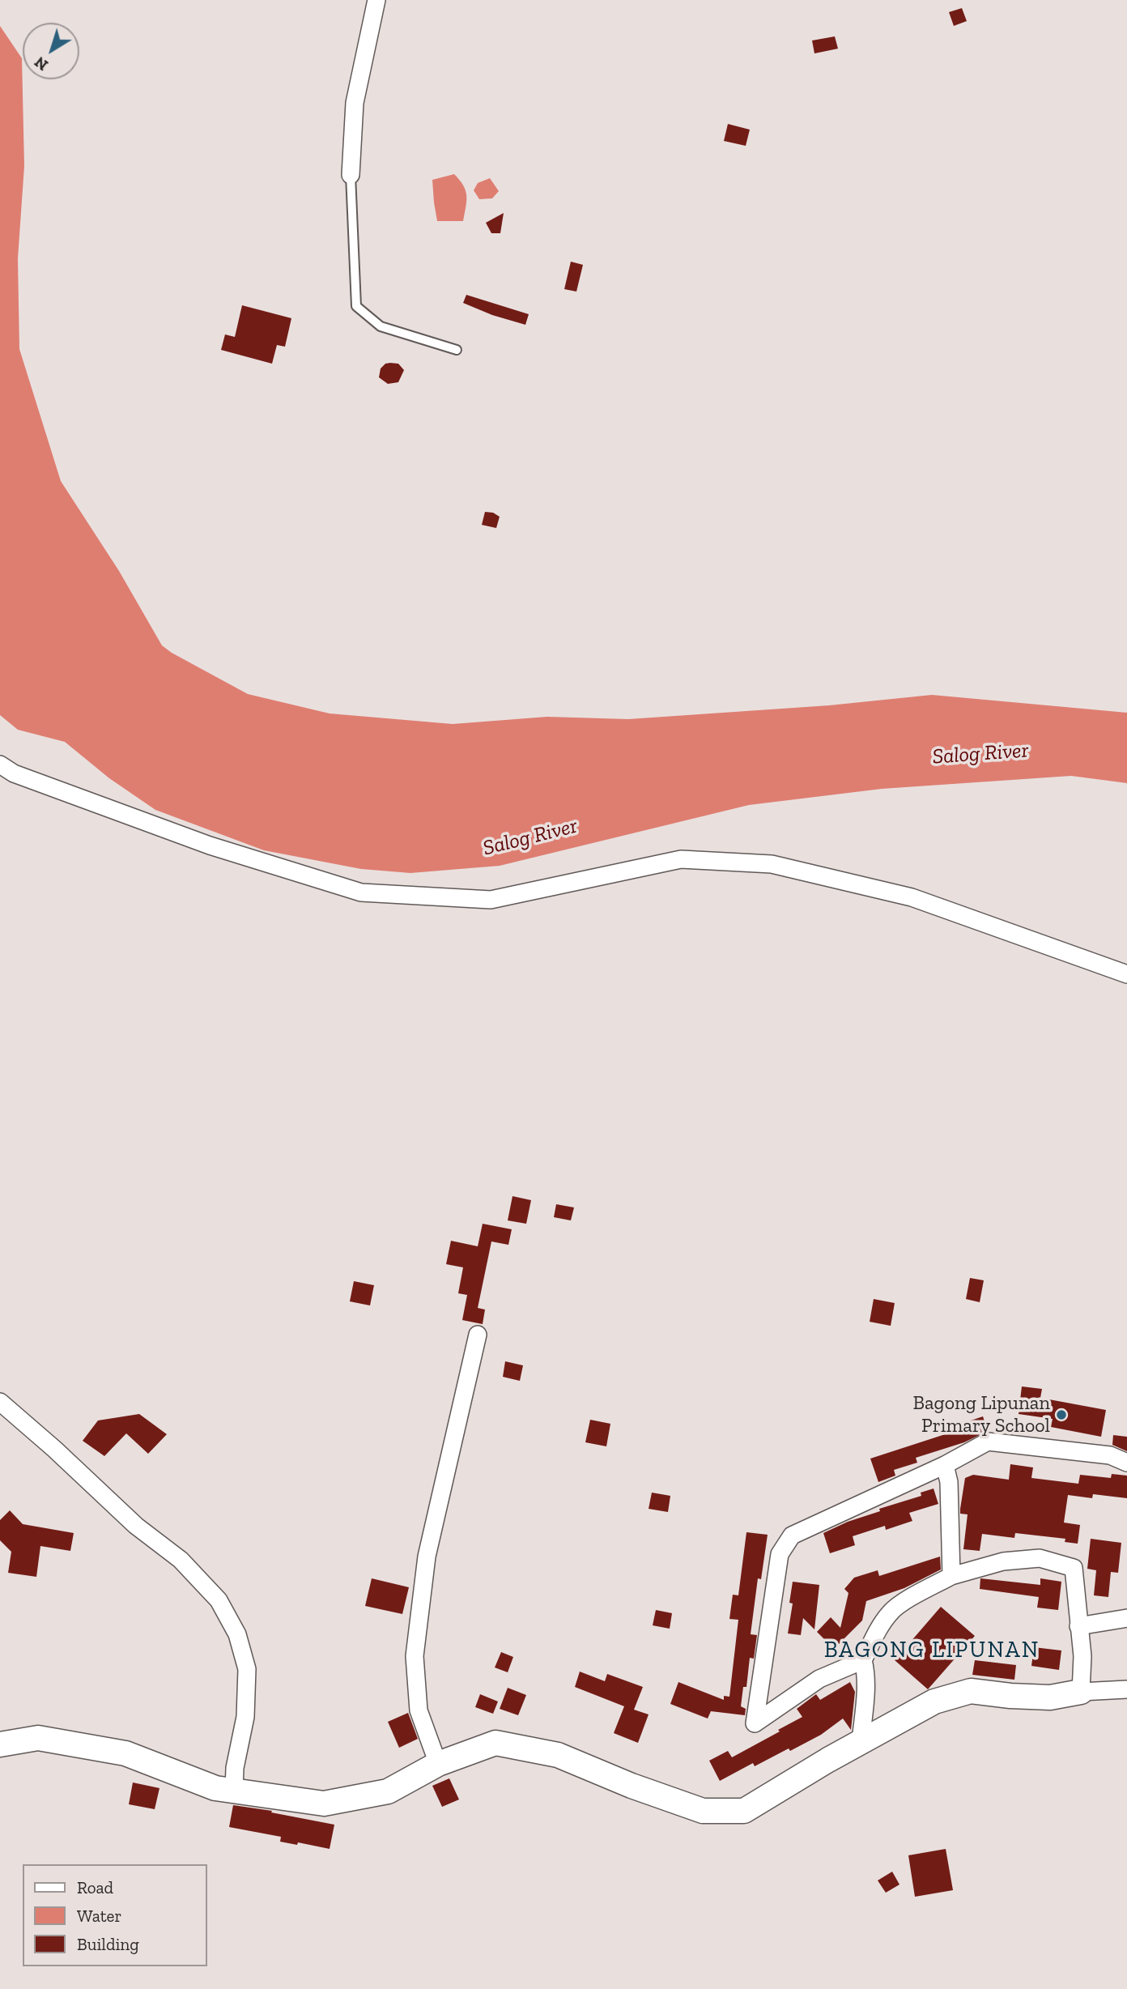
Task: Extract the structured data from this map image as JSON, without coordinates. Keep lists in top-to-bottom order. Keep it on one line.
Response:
{"districts":["BAGONG LIPUNAN"],"water":["Salog River"],"places":["Bagong Lipunan Primary School"],"legend":["Road","Water","Building"],"north":"bottom left"}
